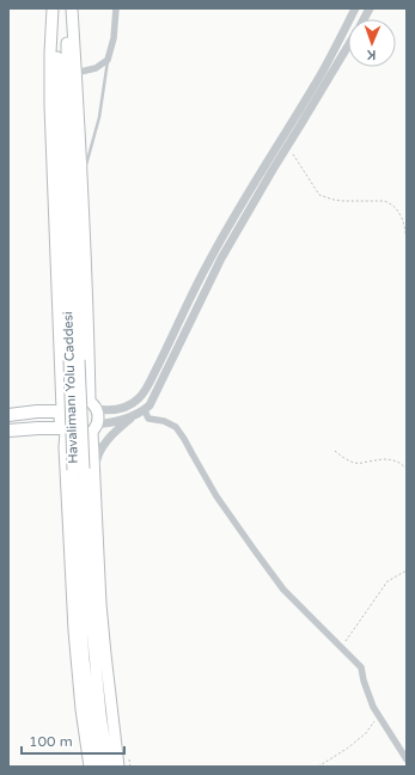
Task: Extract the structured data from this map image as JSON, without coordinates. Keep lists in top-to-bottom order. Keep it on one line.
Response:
{"streets":{"highway":["Havalimanı Yolu Caddesi"]},"scale_bar":"100 m","north":"bottom"}
